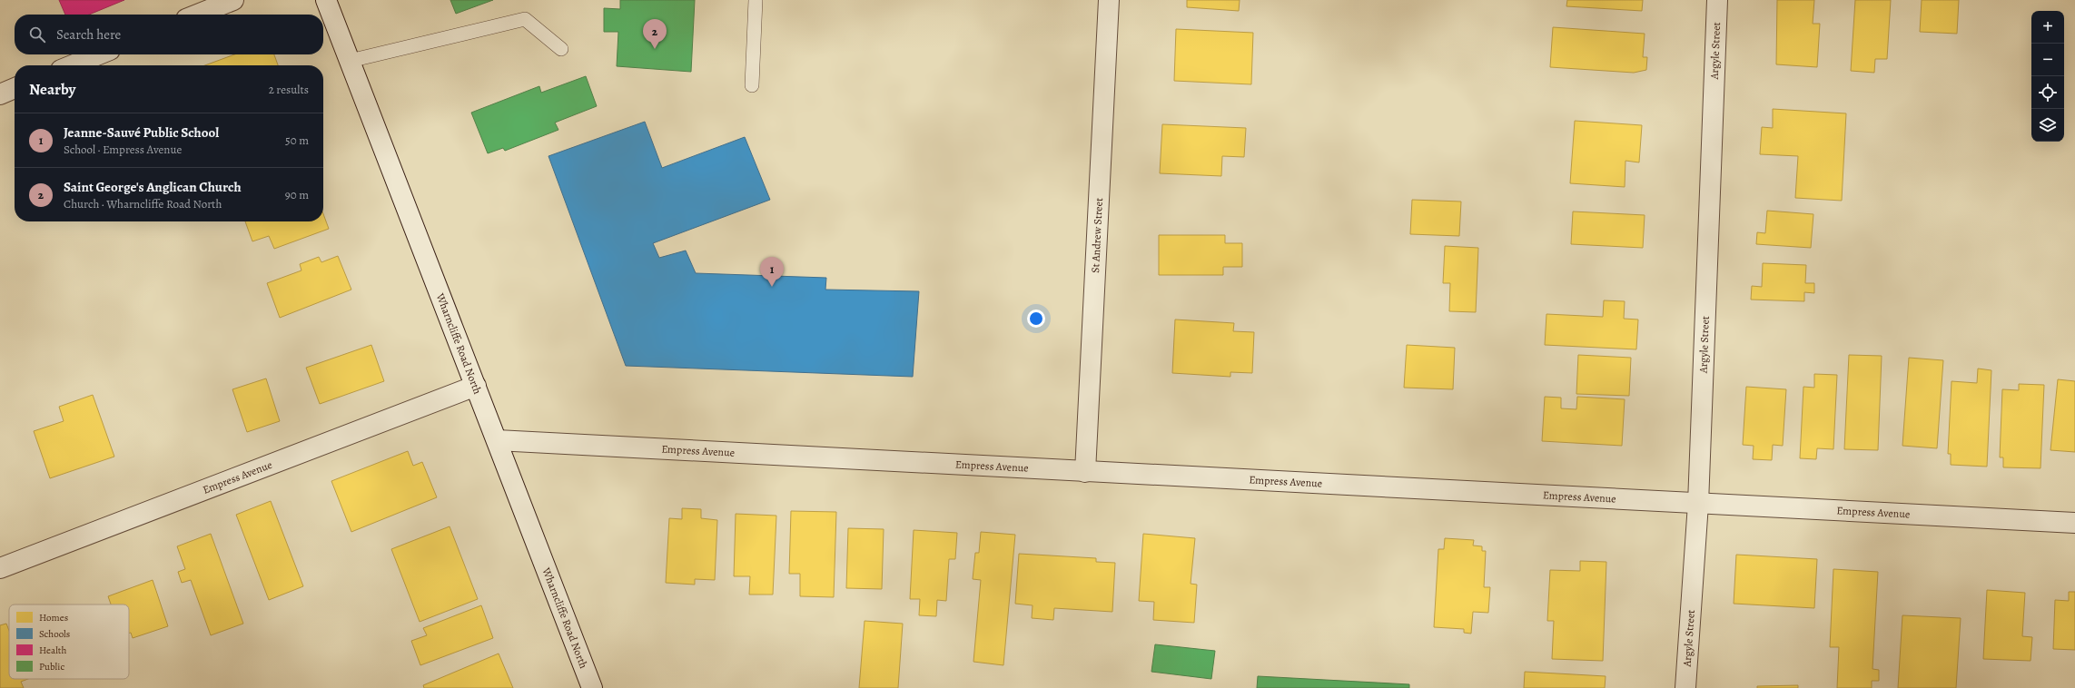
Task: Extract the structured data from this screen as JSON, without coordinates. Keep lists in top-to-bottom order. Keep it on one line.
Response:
{"streets":{"street":["Argyle Street","St Andrew Street","Wharncliffe Road North","Empress Avenue"]},"crossings":[["Argyle Street","Empress Avenue"],["St Andrew Street","Empress Avenue"],["Wharncliffe Road North","Empress Avenue"]],"legend":["Homes","Schools","Health","Public"],"page":{"map_buttons":["+","−"],"search":"Search here","pins":["2","1"],"heading":["Nearby","2 results"],"list":[{"mark":"1","name":"Jeanne-Sauvé Public School","note":"School · Empress Avenue","value":"50 m"},{"mark":"2","name":"Saint George's Anglican Church","note":"Church · Wharncliffe Road North","value":"90 m"}]}}
